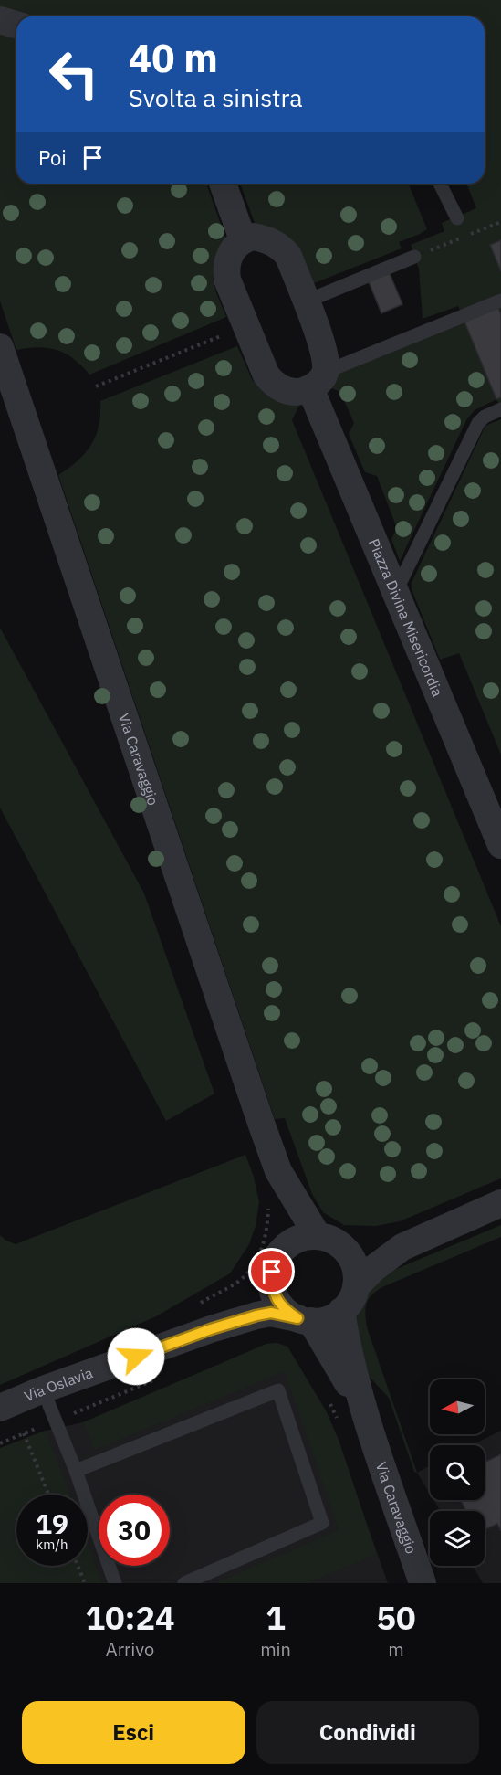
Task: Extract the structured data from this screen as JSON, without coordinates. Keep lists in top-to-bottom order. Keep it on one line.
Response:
{"streets":{"street":["Piazza Divina Misericordia","Via Caravaggio","Via Oslavia"]},"crossings":[["Via Caravaggio","Via Oslavia"]],"north":"left","page":{"turn":["40 m","Svolta a sinistra"],"then":"Poi","speed":"19 km/h","limit":"30","eta":["10:24","Arrivo","1","min","50","m"],"buttons":["Esci","Condividi"]}}
